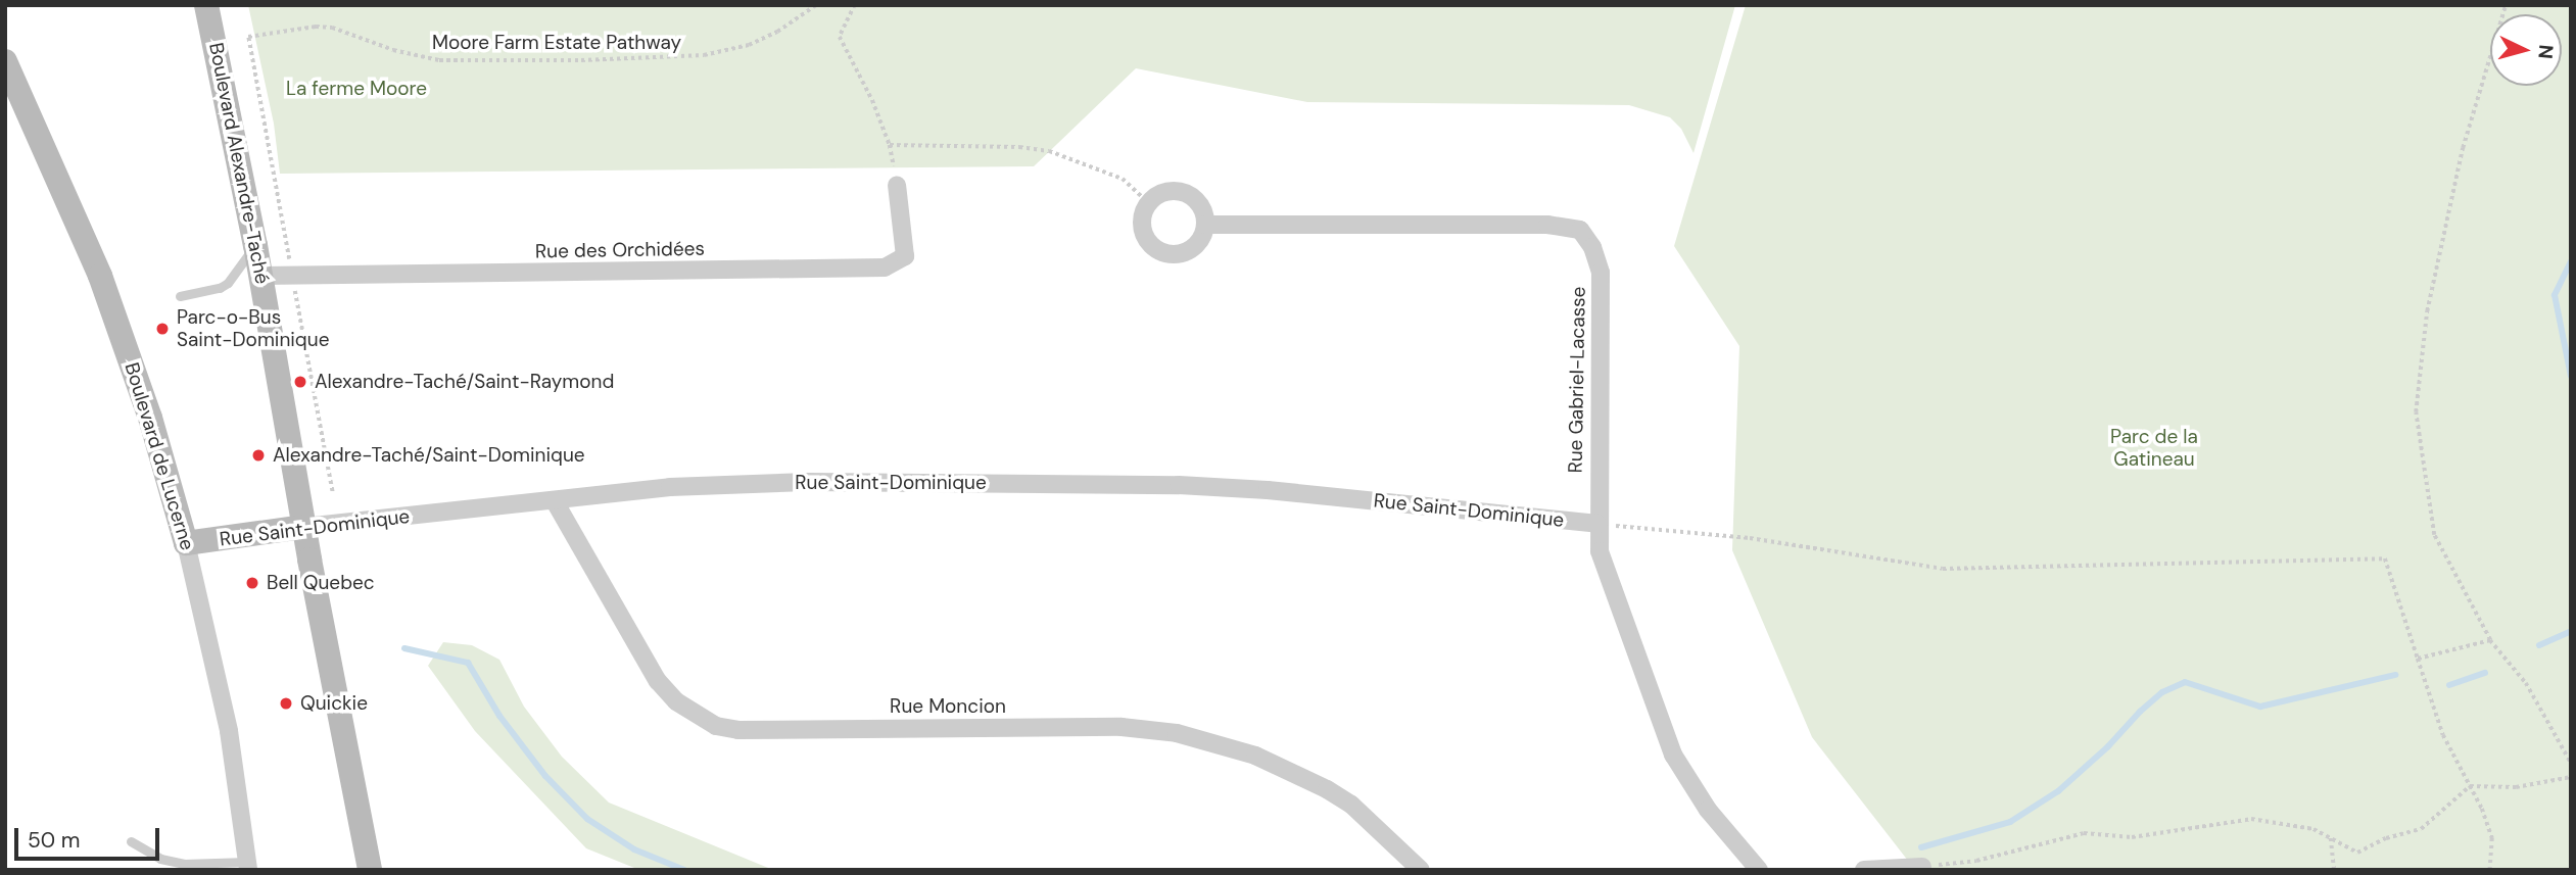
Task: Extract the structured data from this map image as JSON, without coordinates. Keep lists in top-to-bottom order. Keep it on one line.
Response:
{"streets":{"main road":["Boulevard Alexandre-Taché","Boulevard de Lucerne","Rue Saint-Dominique"],"street":["Rue des Orchidées","Rue Gabriel-Lacasse","Rue Moncion"],"path":["Moore Farm Estate Pathway"]},"crossings":[["Boulevard Alexandre-Taché","Rue des Orchidées"],["Boulevard Alexandre-Taché","Rue Saint-Dominique"],["Rue Gabriel-Lacasse","Rue Saint-Dominique"],["Boulevard de Lucerne","Rue Saint-Dominique"],["Rue Saint-Dominique","Rue Moncion"]],"parks":["La ferme Moore","Parc de la Gatineau"],"places":["Parc-o-Bus Saint-Dominique","Alexandre-Taché/Saint-Raymond","Alexandre-Taché/Saint-Dominique","Bell Quebec","Quickie"],"scale_bar":"50 m","north":"right"}
